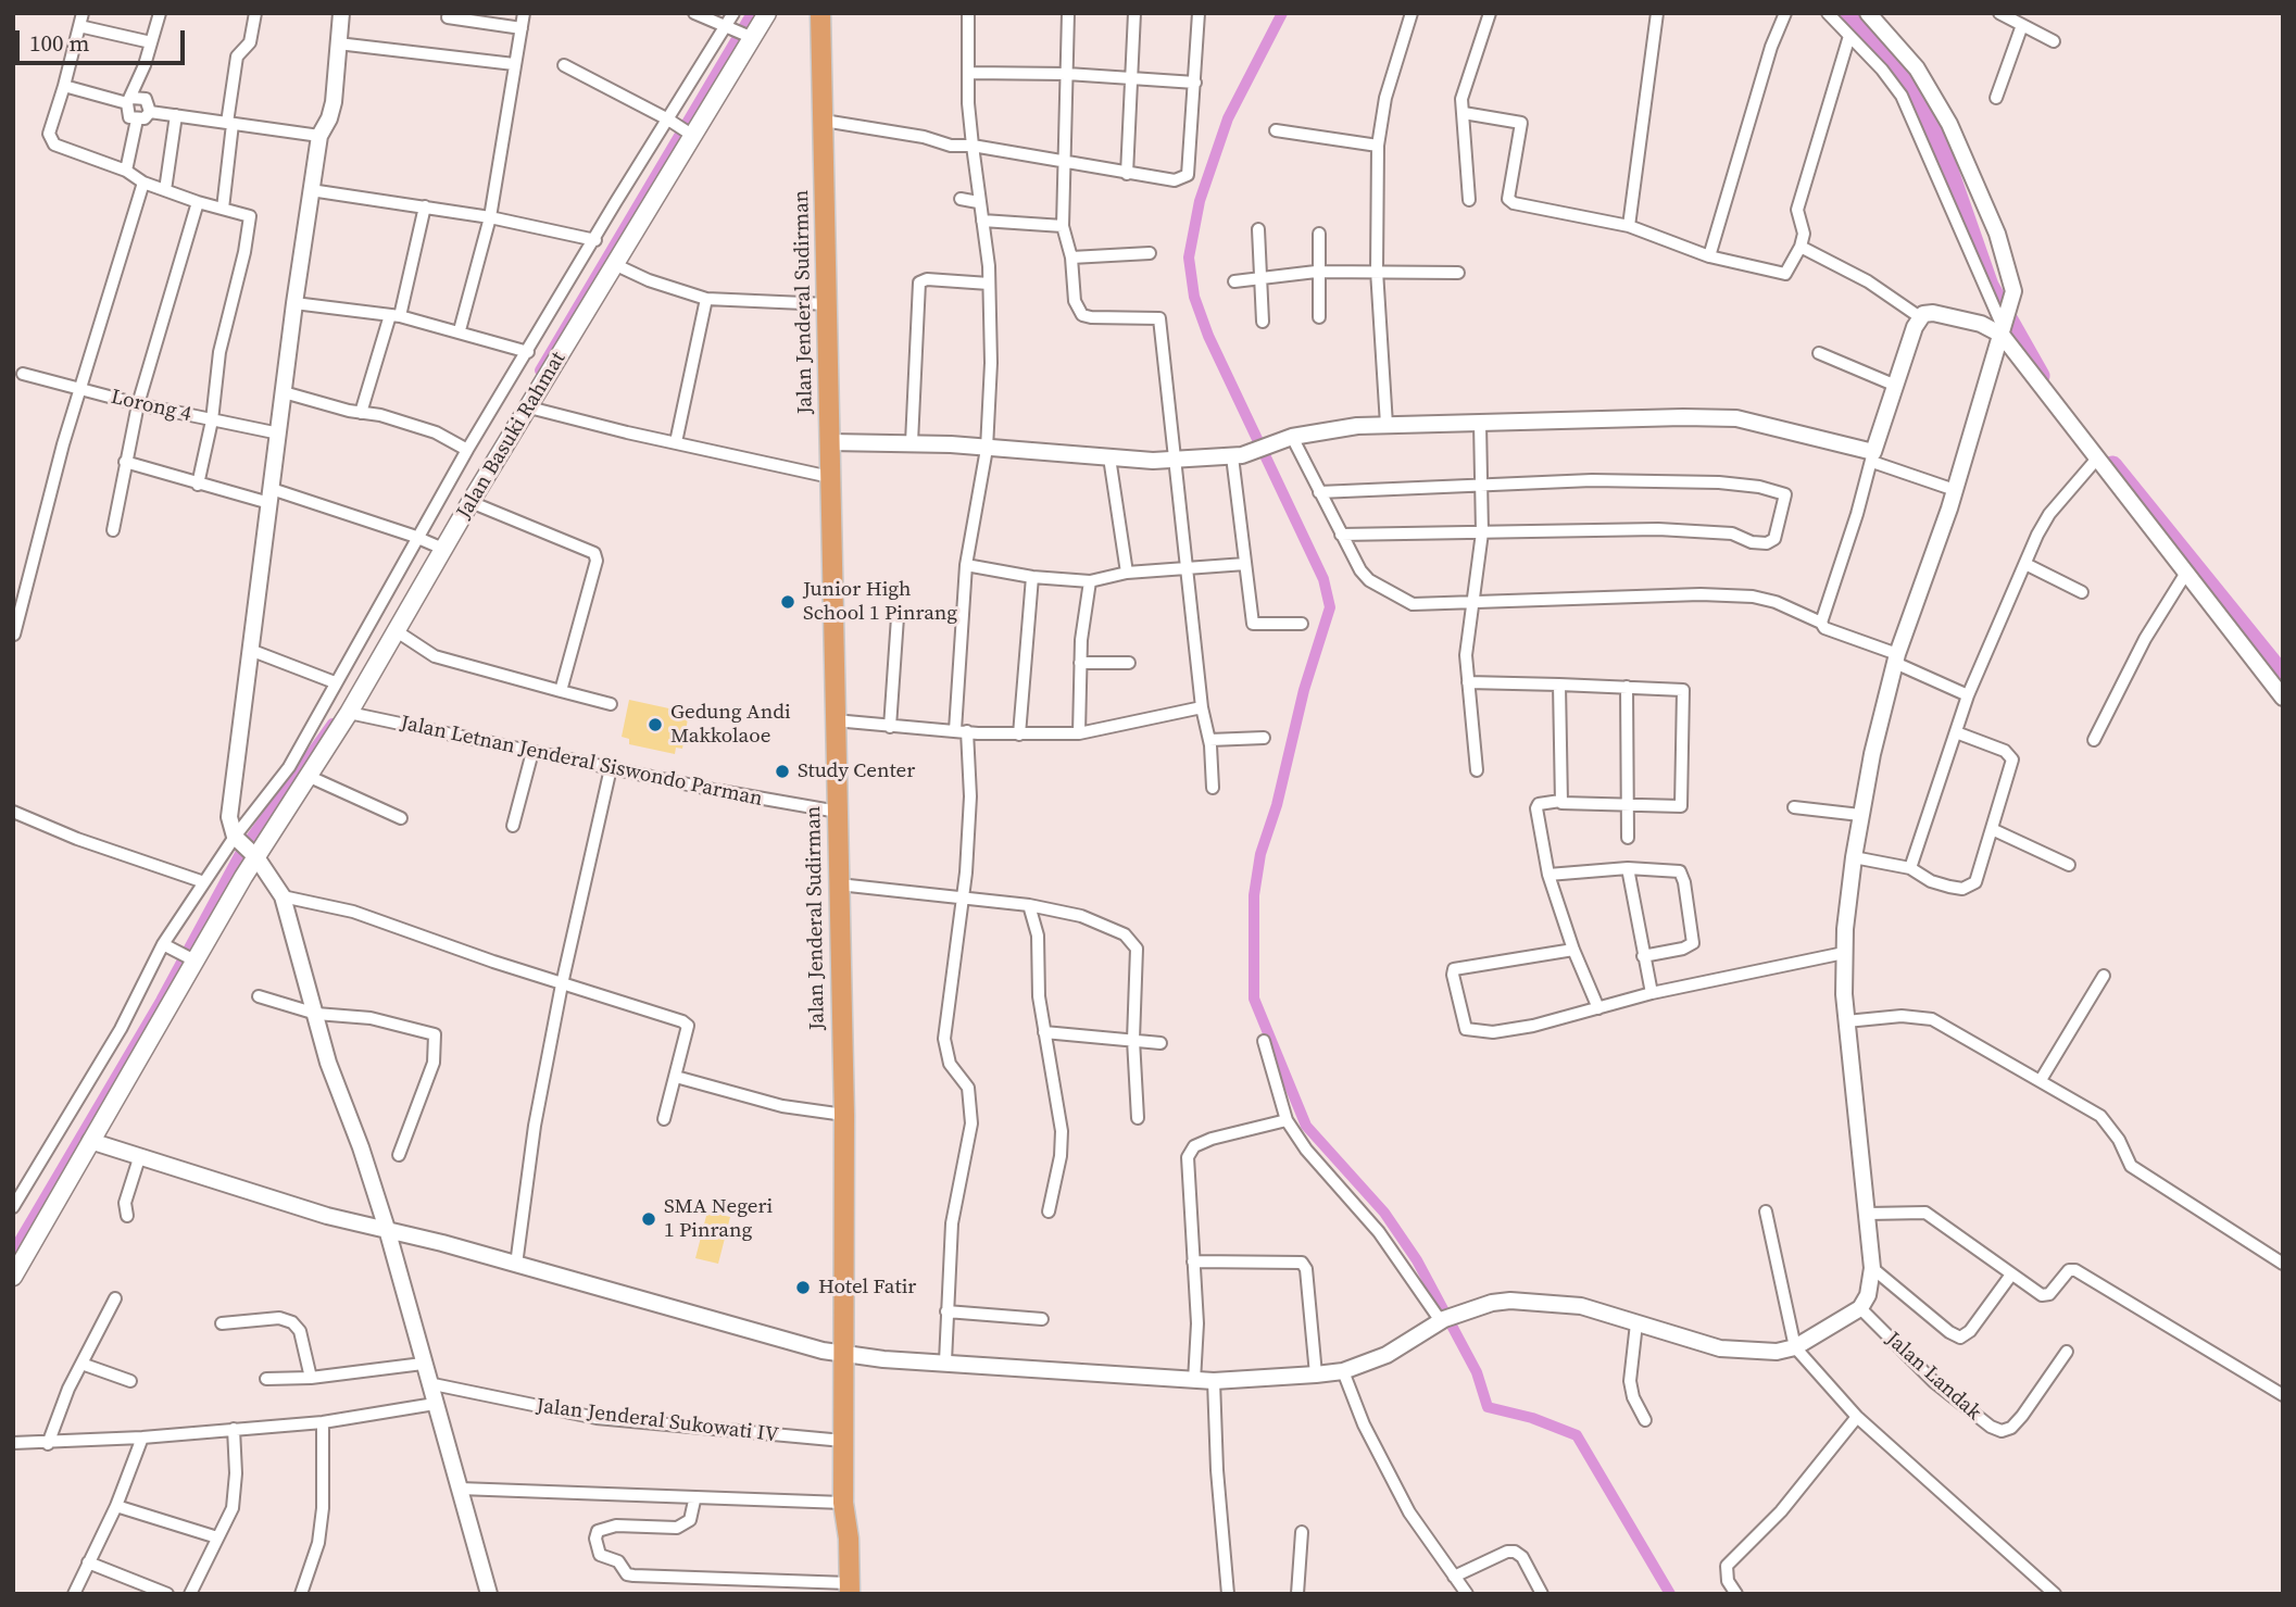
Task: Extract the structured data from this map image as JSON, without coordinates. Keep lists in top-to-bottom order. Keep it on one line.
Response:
{"streets":{"highway":["Jalan Jenderal Sudirman"],"main road":["Jalan Basuki Rahmat"],"street":["Lorong 4","Jalan Letnan Jenderal Siswondo Parman","Jalan Landak","Jalan Jenderal Sukowati IV"]},"crossings":[["Jalan Jenderal Sudirman","Jalan Letnan Jenderal Siswondo Parman"],["Jalan Jenderal Sudirman","Jalan Jenderal Sukowati IV"],["Jalan Basuki Rahmat","Jalan Letnan Jenderal Siswondo Parman"]],"places":["Junior High School 1 Pinrang","Gedung Andi Makkolaoe","Study Center","SMA Negeri 1 Pinrang","Hotel Fatir"],"scale_bar":"100 m"}
